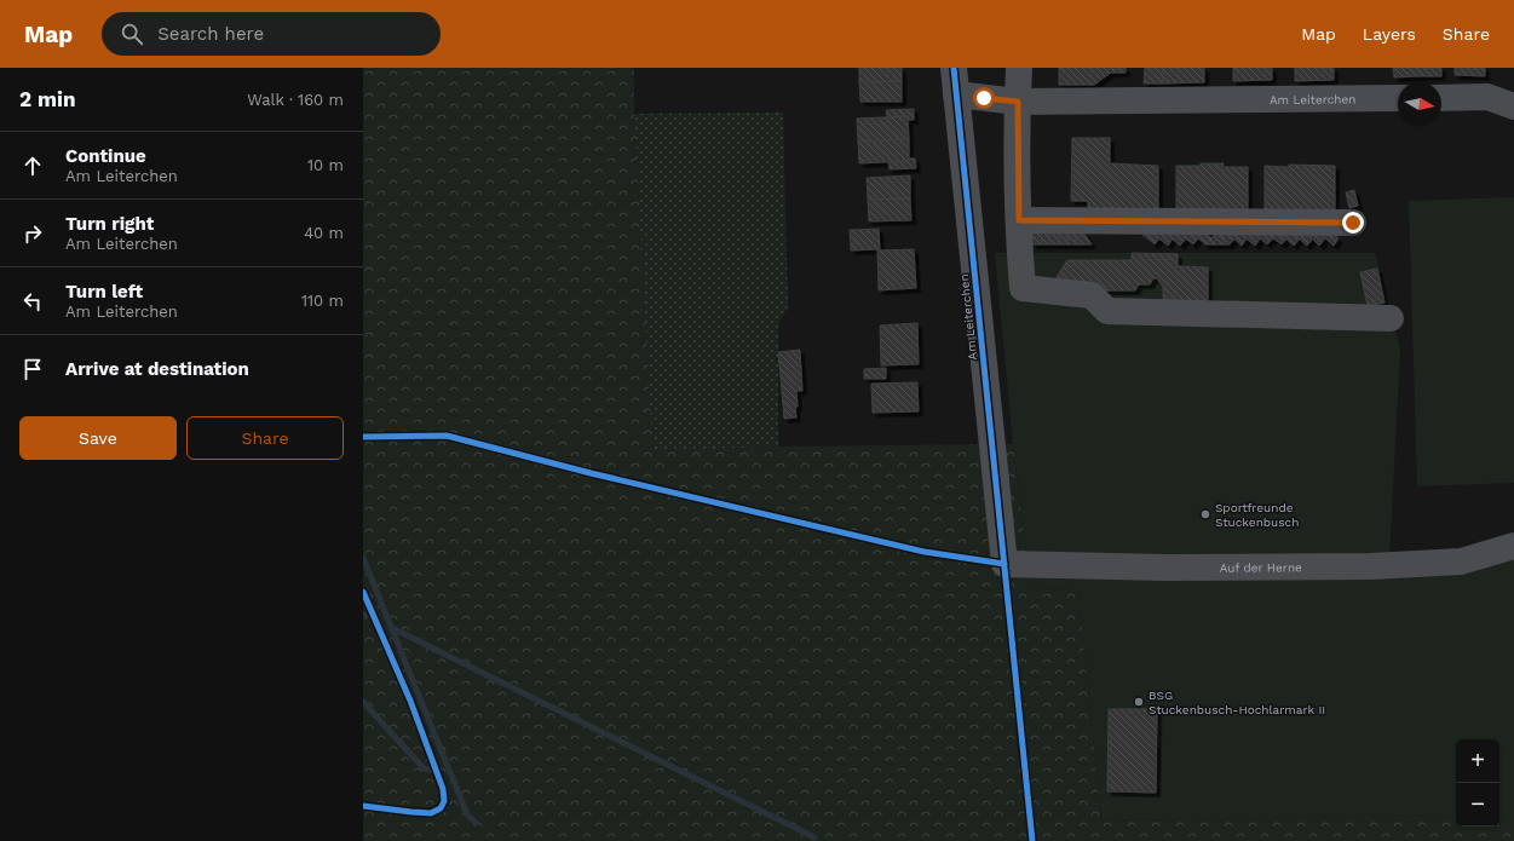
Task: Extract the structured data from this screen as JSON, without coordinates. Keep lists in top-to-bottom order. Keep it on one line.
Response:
{"streets":{"street":["Am Leiterchen","Auf der Herne"]},"crossings":[["Am Leiterchen","Auf der Herne"]],"places":["Sportfreunde Stuckenbusch","BSG Stuckenbusch-Hochlarmark II"],"north":"right","page":{"header":"Map","search":"Search here","nav":["Map","Layers","Share"],"heading":["2 min","Walk · 160 m"],"list":[["Continue","Am Leiterchen","10 m"],["Turn right","Am Leiterchen","40 m"],["Turn left","Am Leiterchen","110 m"],"Arrive at destination"],"buttons":["Save","Share"],"map_buttons":["+","−"]}}
